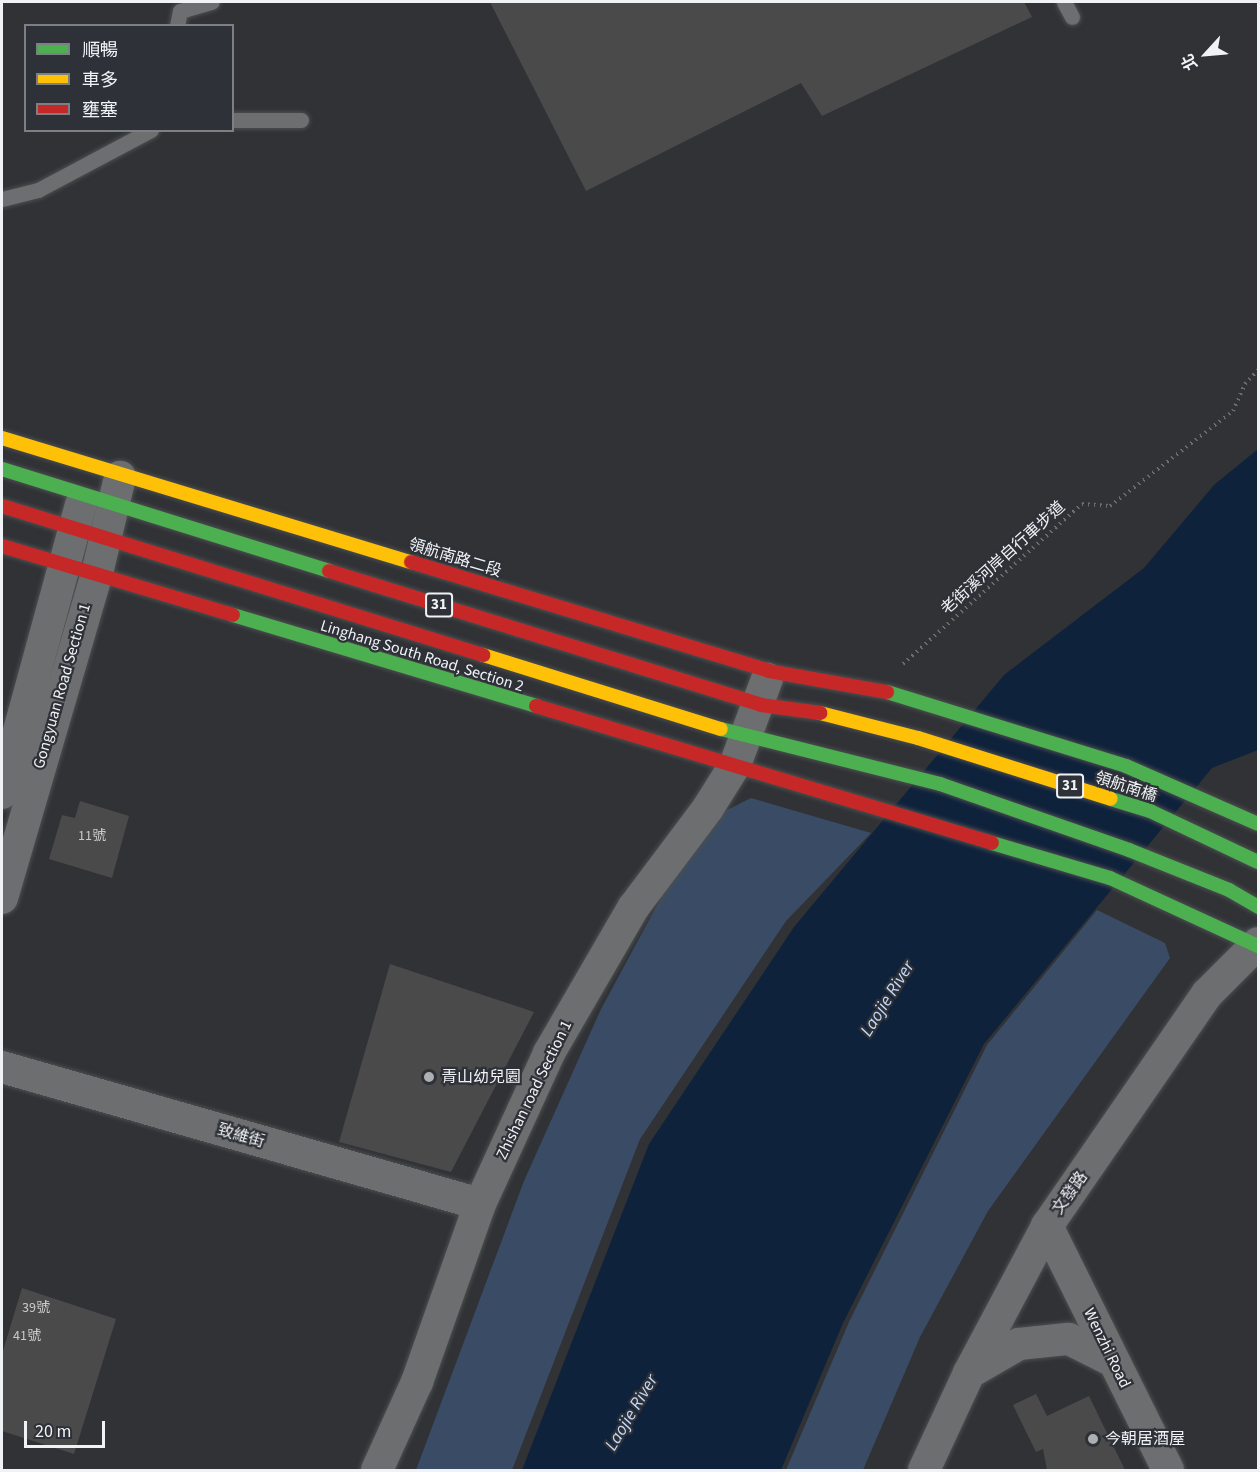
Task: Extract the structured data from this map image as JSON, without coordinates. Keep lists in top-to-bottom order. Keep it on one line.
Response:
{"streets":{"street":["領航南路二段","31","Linghang South Road, Section 2","Gongyuan Road Section 1","領航南橋","Zhishan road Section 1","致維街","文發路","Wenzhi Road"],"path":["老街溪河岸自行車步道"]},"crossings":[["領航南路二段","老街溪河岸自行車步道"],["領航南路二段","Gongyuan Road Section 1"],["領航南路二段","領航南橋"],["領航南路二段","Zhishan road Section 1"],["31","Gongyuan Road Section 1"],["31","Zhishan road Section 1"],["Linghang South Road, Section 2","Gongyuan Road Section 1"],["Linghang South Road, Section 2","Zhishan road Section 1"],["Linghang South Road, Section 2","文發路"],["Zhishan road Section 1","致維街"],["文發路","Wenzhi Road"]],"water":["Laojie River"],"places":["青山幼兒園","今朝居酒屋"],"house_numbers":["11號","39號","41號"],"legend":["順暢","車多","壅塞"],"scale_bar":"20 m","north":"bottom left"}
